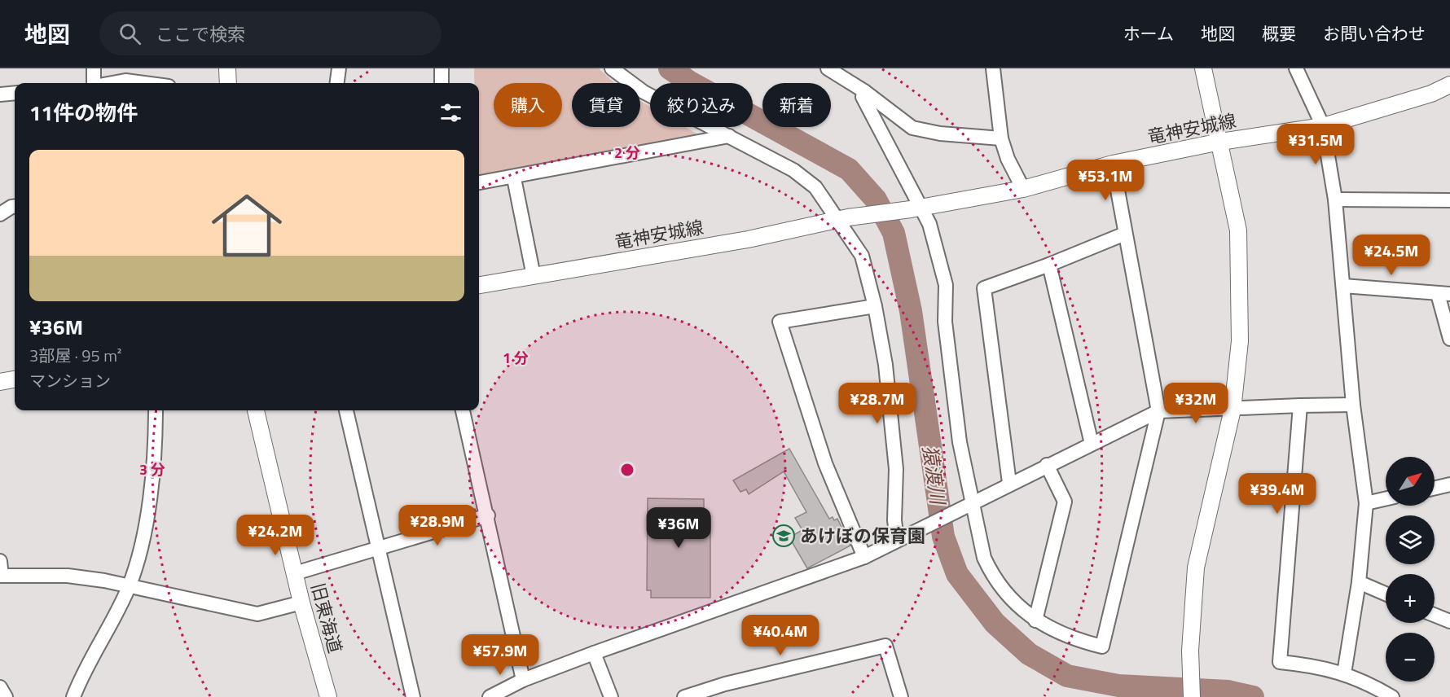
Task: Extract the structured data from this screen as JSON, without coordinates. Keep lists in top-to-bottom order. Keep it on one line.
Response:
{"streets":{"street":["竜神安城線","旧東海道"]},"water":["猿渡川"],"places":{"school or university":["あけぼの保育園"]},"north":"top right","page":{"header":"地図","search":"ここで検索","nav":["ホーム","地図","概要","お問い合わせ"],"chip":["購入","賃貸","絞り込み","新着"],"heading":"11件の物件","price":["¥31.5M","¥53.1M","¥24.5M","¥28.7M","¥32M","¥39.4M","¥28.9M","¥36M","¥24.2M","¥40.4M","¥57.9M"],"list":[{"name":"¥36M","note":"3部屋 · 95 m² · マンション"}],"map_buttons":["+","−"]},"rings":["2 分","1 分","3 分"]}
